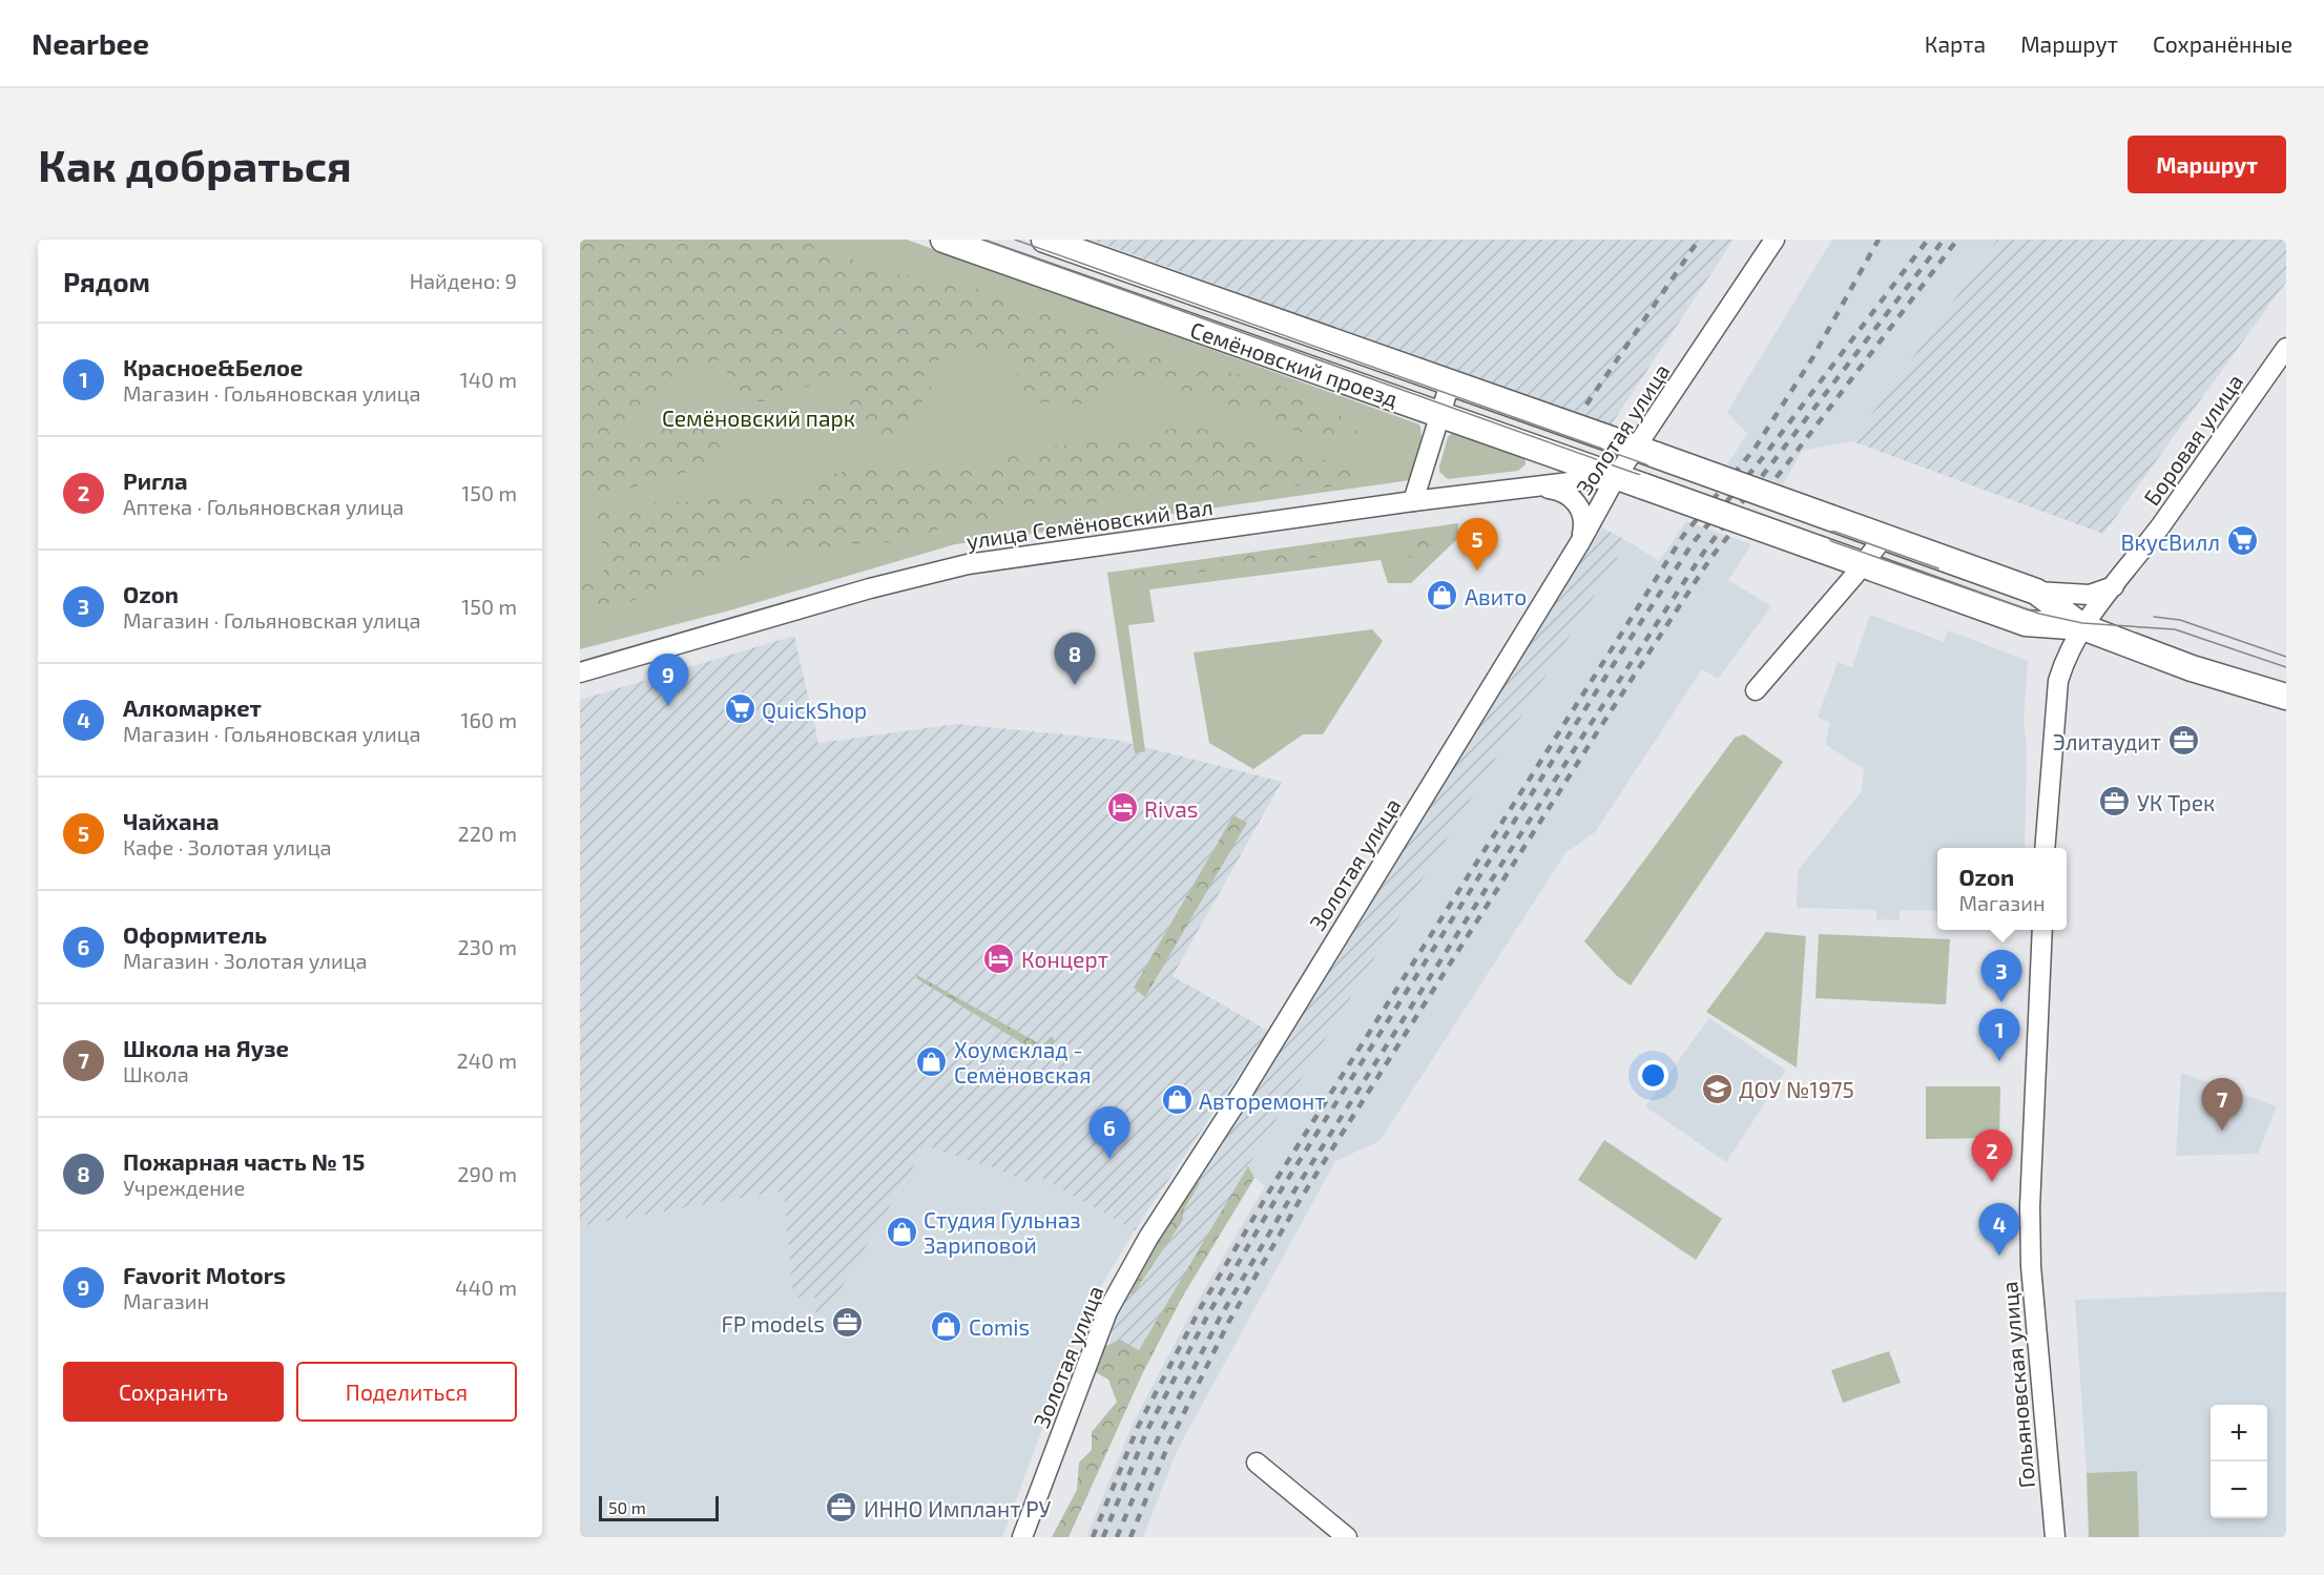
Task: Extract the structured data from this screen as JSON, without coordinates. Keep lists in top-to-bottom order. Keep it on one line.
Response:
{"streets":{"main road":["Семёновский проезд"],"street":["Золотая улица","Боровая улица","улица Семёновский Вал","Гольяновская улица"]},"crossings":[["Семёновский проезд","Золотая улица"],["Семёновский проезд","Боровая улица"],["Семёновский проезд","улица Семёновский Вал"],["Золотая улица","улица Семёновский Вал"]],"parks":["Семёновский парк"],"places":{"supermarket":["ВкусВилл","QuickShop"],"shop":["Авито","Хоумсклад - Семёновская","Авторемонт","Студия Гульназ Зариповой","Comis"],"office":["Элитаудит","УК Трек","FP models","ИННО Имплант РУ"],"hotel":["Rivas","Концерт"],"school or university":["ДОУ №1975"]},"scale_bar":"50 m","page":{"header":"Nearbee","nav":["Карта","Маршрут","Сохранённые"],"buttons":["Маршрут",["Сохранить","Поделиться"]],"title":"Как добраться","heading":["Рядом","Найдено: 9"],"list":[{"mark":"1","name":"Красное&Белое","note":"Магазин · Гольяновская улица","value":"140 m"},{"mark":"2","name":"Ригла","note":"Аптека · Гольяновская улица","value":"150 m"},{"mark":"3","name":"Ozon","note":"Магазин · Гольяновская улица","value":"150 m"},{"mark":"4","name":"Алкомаркет","note":"Магазин · Гольяновская улица","value":"160 m"},{"mark":"5","name":"Чайхана","note":"Кафе · Золотая улица","value":"220 m"},{"mark":"6","name":"Оформитель","note":"Магазин · Золотая улица","value":"230 m"},{"mark":"7","name":"Школа на Яузе","note":"Школа","value":"240 m"},{"mark":"8","name":"Пожарная часть № 15","note":"Учреждение","value":"290 m"},{"mark":"9","name":"Favorit Motors","note":"Магазин","value":"440 m"}],"pins":["5","8","9","3","1","7","6","2","4"],"popup":["Ozon","Магазин"],"map_buttons":["+","−"],"scale":"50 m"}}
